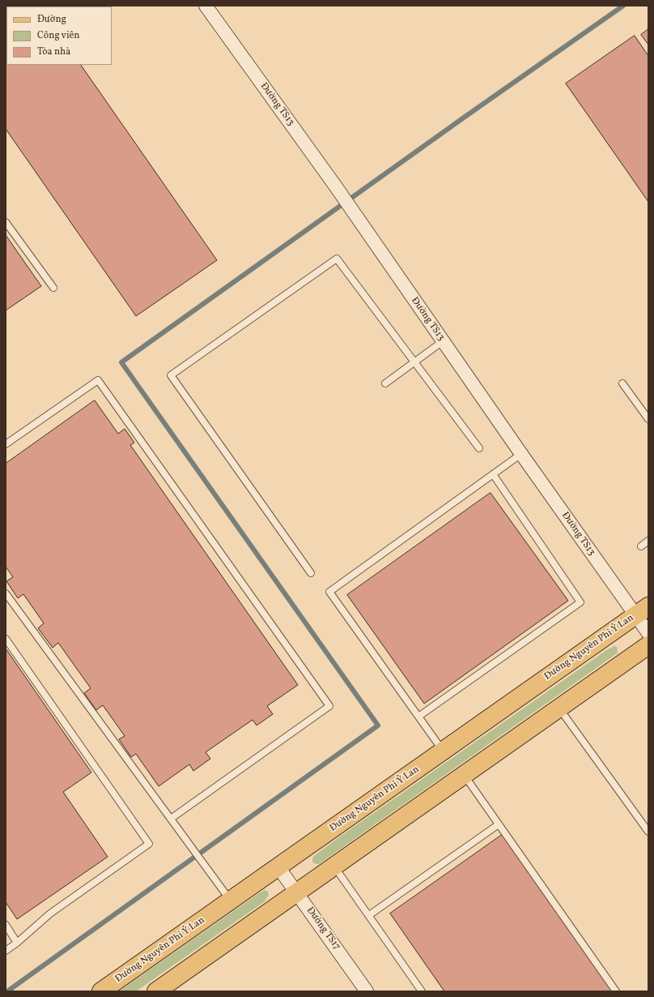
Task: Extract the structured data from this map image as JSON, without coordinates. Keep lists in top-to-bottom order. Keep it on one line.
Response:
{"streets":{"main road":["Đường Nguyên Phi Ỷ Lan"],"street":["Đường TS13","Đường TS17"]},"crossings":[["Đường TS13","Đường Nguyên Phi Ỷ Lan"],["Đường Nguyên Phi Ỷ Lan","Đường TS17"]],"legend":["Đường","Công viên","Tòa nhà"]}
